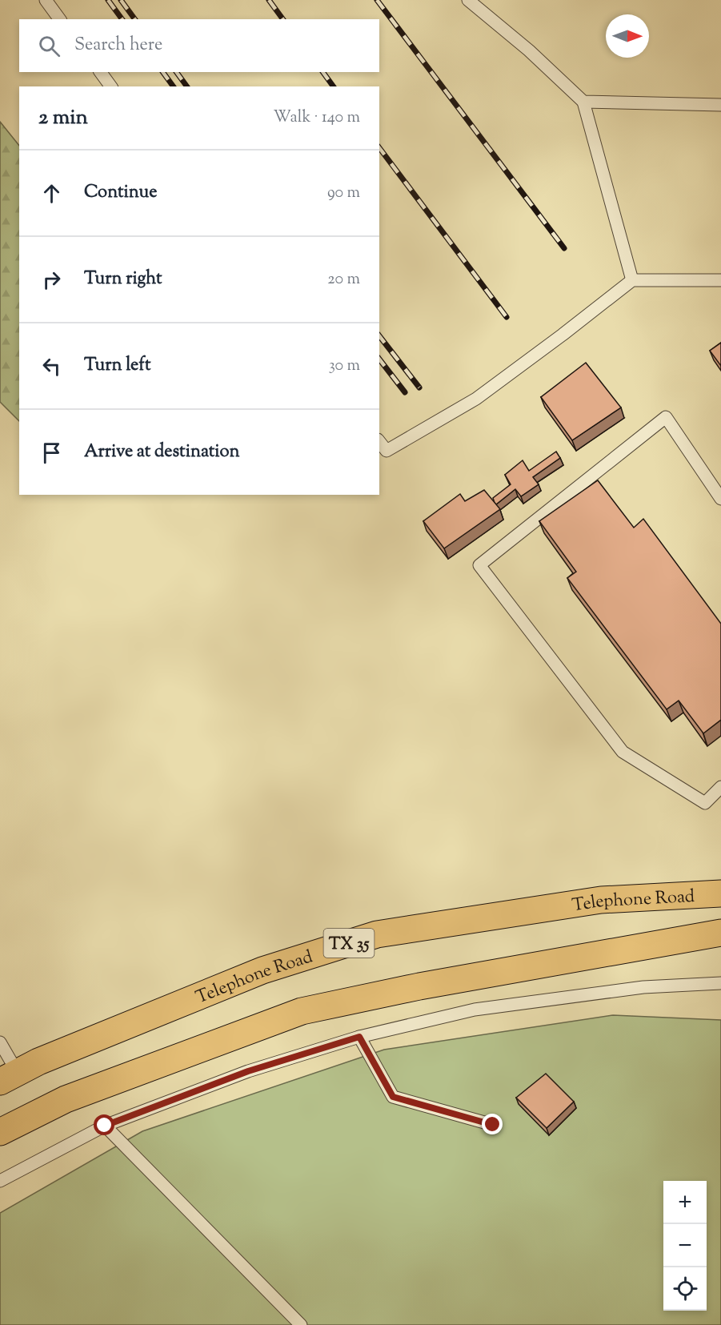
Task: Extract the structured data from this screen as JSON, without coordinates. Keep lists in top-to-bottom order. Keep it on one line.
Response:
{"streets":{"main road":["Telephone Road","TX 35"]},"north":"right","page":{"search":"Search here","heading":["2 min","Walk · 140 m"],"list":[["Continue","90 m"],["Turn right","20 m"],["Turn left","30 m"],"Arrive at destination"],"map_buttons":["+","−"]}}
